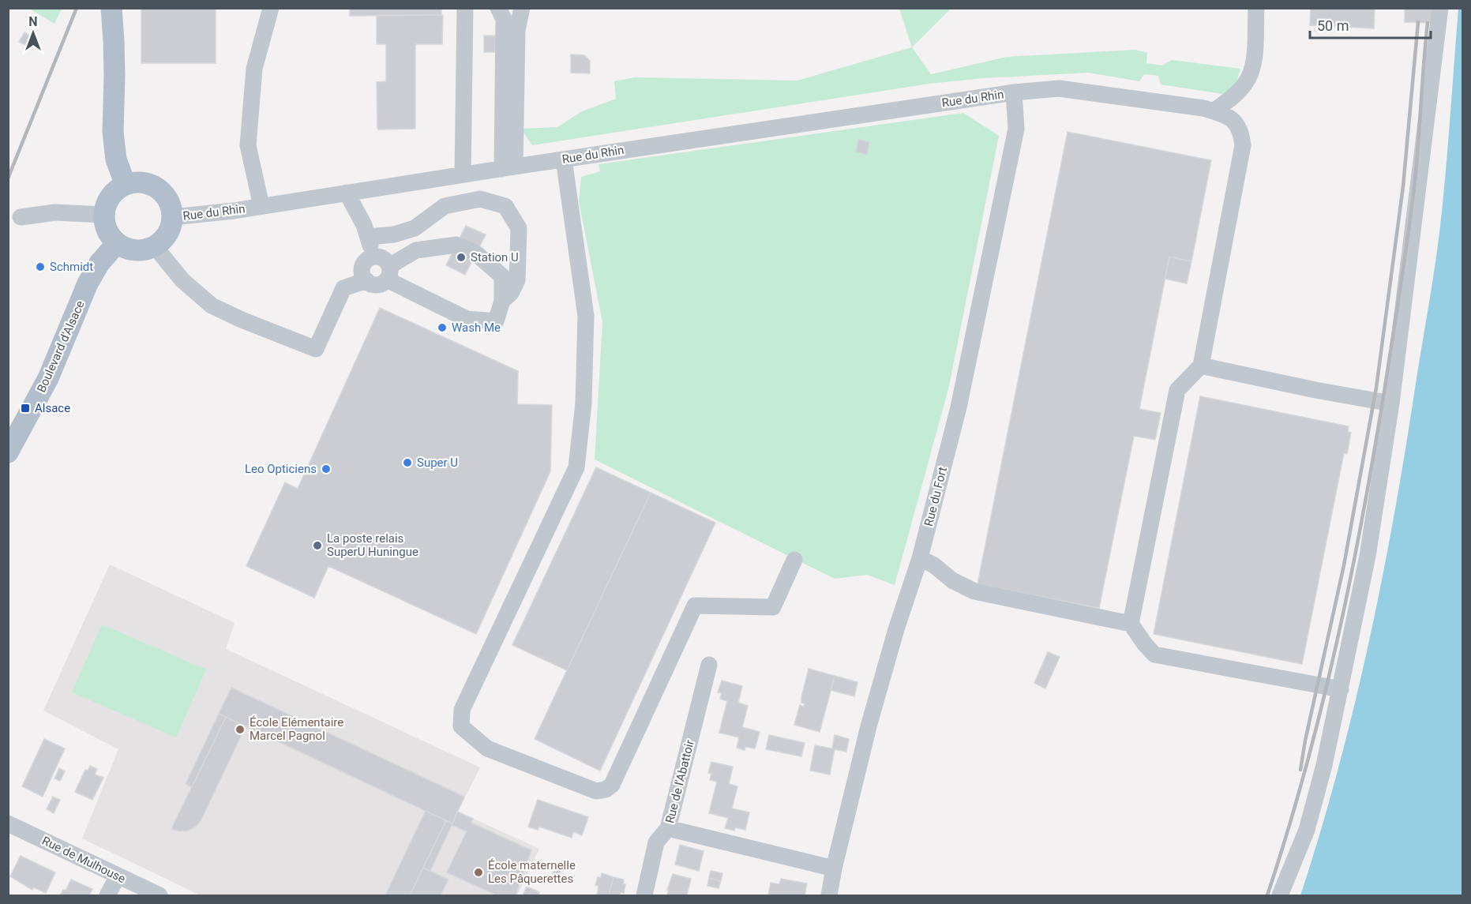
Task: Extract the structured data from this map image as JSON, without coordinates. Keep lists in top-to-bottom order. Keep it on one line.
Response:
{"streets":{"main road":["Boulevard d'Alsace"],"street":["Rue du Rhin","Rue du Fort","Rue de l'Abattoir","Rue de Mulhouse"]},"crossings":[["Rue du Rhin","Boulevard d'Alsace"],["Rue du Rhin","Rue du Fort"]],"places":{"other":["Station U","Schmidt","Wash Me","Super U","Leo Opticiens","La poste relais SuperU Huningue","École Elémentaire Marcel Pagnol","École maternelle Les Pâquerettes"],"transit":["Alsace"]},"scale_bar":"50 m","north":"top"}
